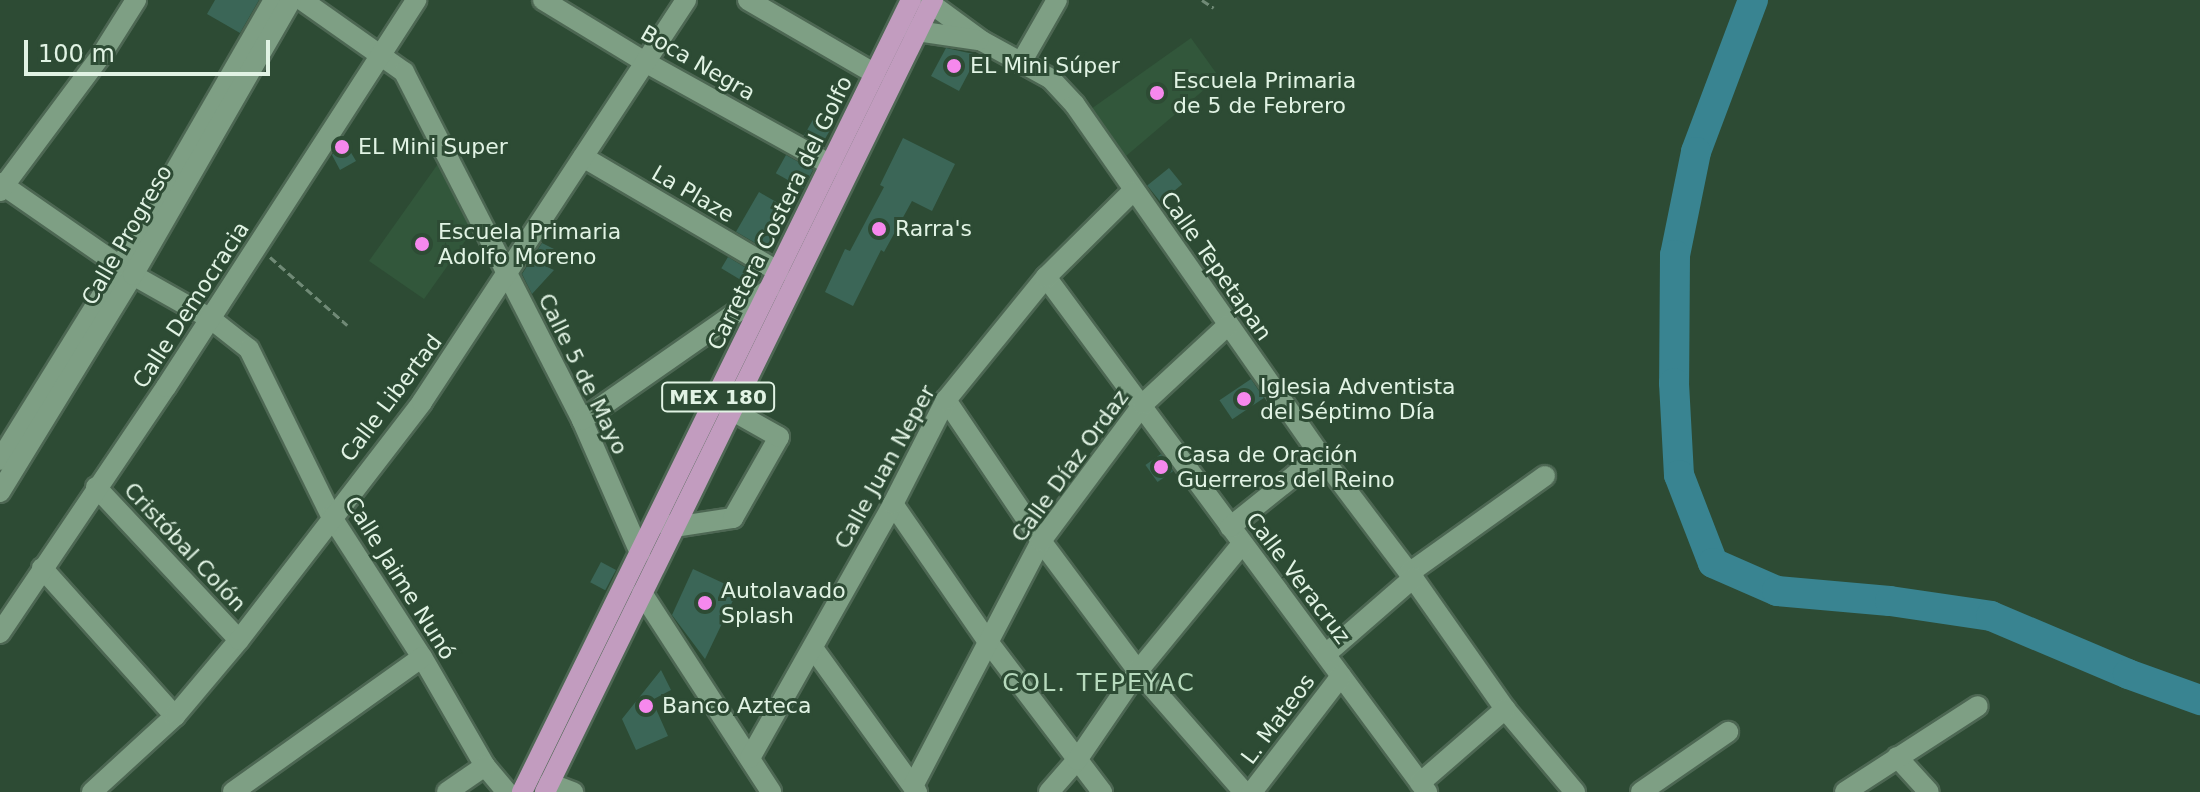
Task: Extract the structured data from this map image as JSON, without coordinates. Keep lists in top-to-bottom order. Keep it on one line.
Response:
{"streets":{"main road":["Carretera Costera del Golfo","MEX 180"],"street":["Boca Negra","La Plaze","Calle Progreso","Calle Tepetapan","Calle Democracia","Calle 5 de Mayo","Calle Libertad","Calle Díaz Ordaz","Calle Juan Neper","Cristóbal Colón","Calle Jaime Nunó","Calle Veracruz","L. Mateos"]},"crossings":[["Boca Negra","Carretera Costera del Golfo"],["Boca Negra","Calle Libertad"],["La Plaze","Carretera Costera del Golfo"],["La Plaze","Calle Libertad"],["Carretera Costera del Golfo","Calle Tepetapan"],["Carretera Costera del Golfo","Calle 5 de Mayo"],["Calle Progreso","Calle Jaime Nunó"],["Calle Tepetapan","Calle Díaz Ordaz"],["Calle Tepetapan","Calle Juan Neper"],["Calle Democracia","Calle 5 de Mayo"],["Calle Democracia","Cristóbal Colón"],["Calle Democracia","Calle Jaime Nunó"],["Calle 5 de Mayo","Calle Libertad"],["Calle Libertad","Cristóbal Colón"],["Calle Libertad","Calle Jaime Nunó"],["Calle Díaz Ordaz","Calle Veracruz"],["Calle Juan Neper","Calle Veracruz"],["Calle Veracruz","L. Mateos"]],"districts":["COL. TEPEYAC"],"places":["EL Mini Súper","Escuela Primaria de 5 de Febrero","EL Mini Super","Rarra's","Escuela Primaria Adolfo Moreno","Iglesia Adventista del Séptimo Día","Casa de Oración Guerreros del Reino","Autolavado Splash","Banco Azteca"],"scale_bar":"100 m"}
